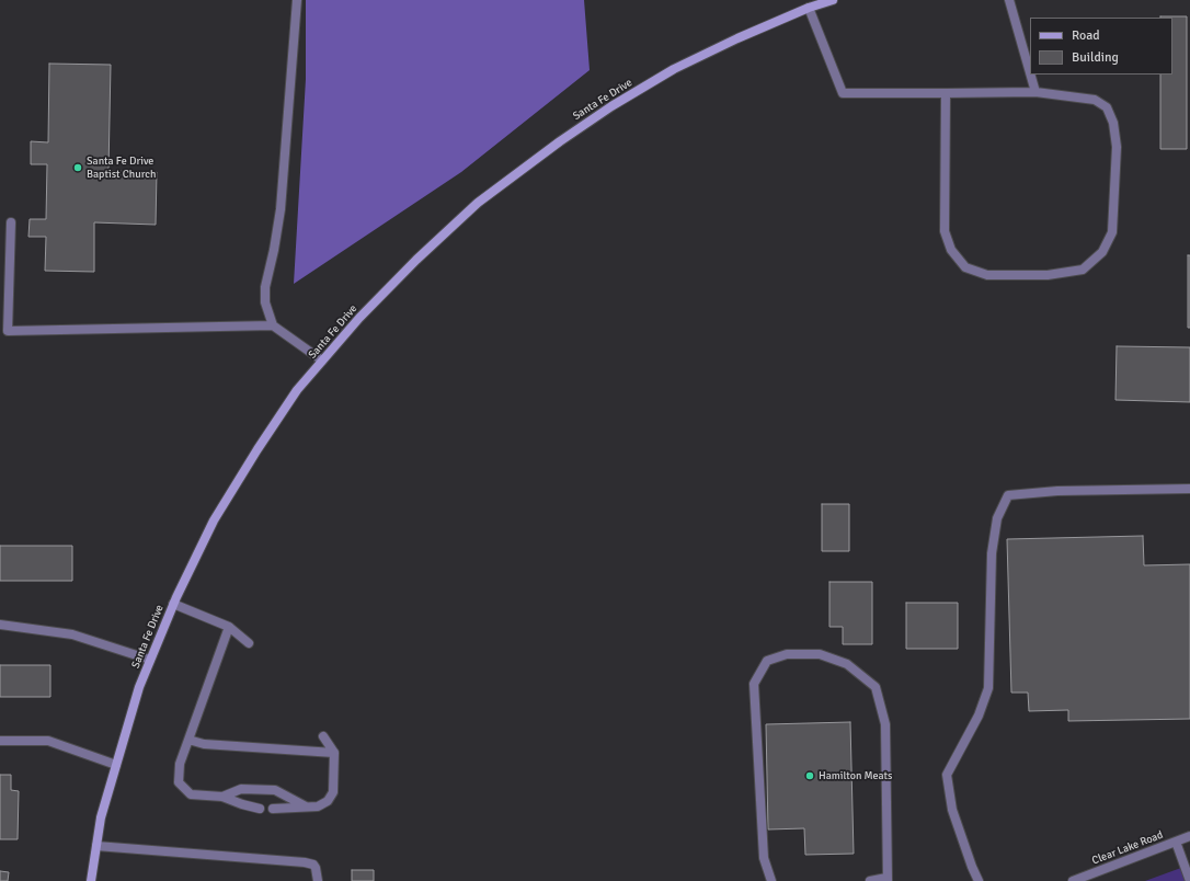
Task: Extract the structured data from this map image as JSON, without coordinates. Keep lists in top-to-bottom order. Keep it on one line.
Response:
{"streets":{"main road":["Santa Fe Drive"],"street":["Clear Lake Road"]},"places":["Santa Fe Drive Baptist Church","Hamilton Meats"],"legend":["Road","Building"]}
